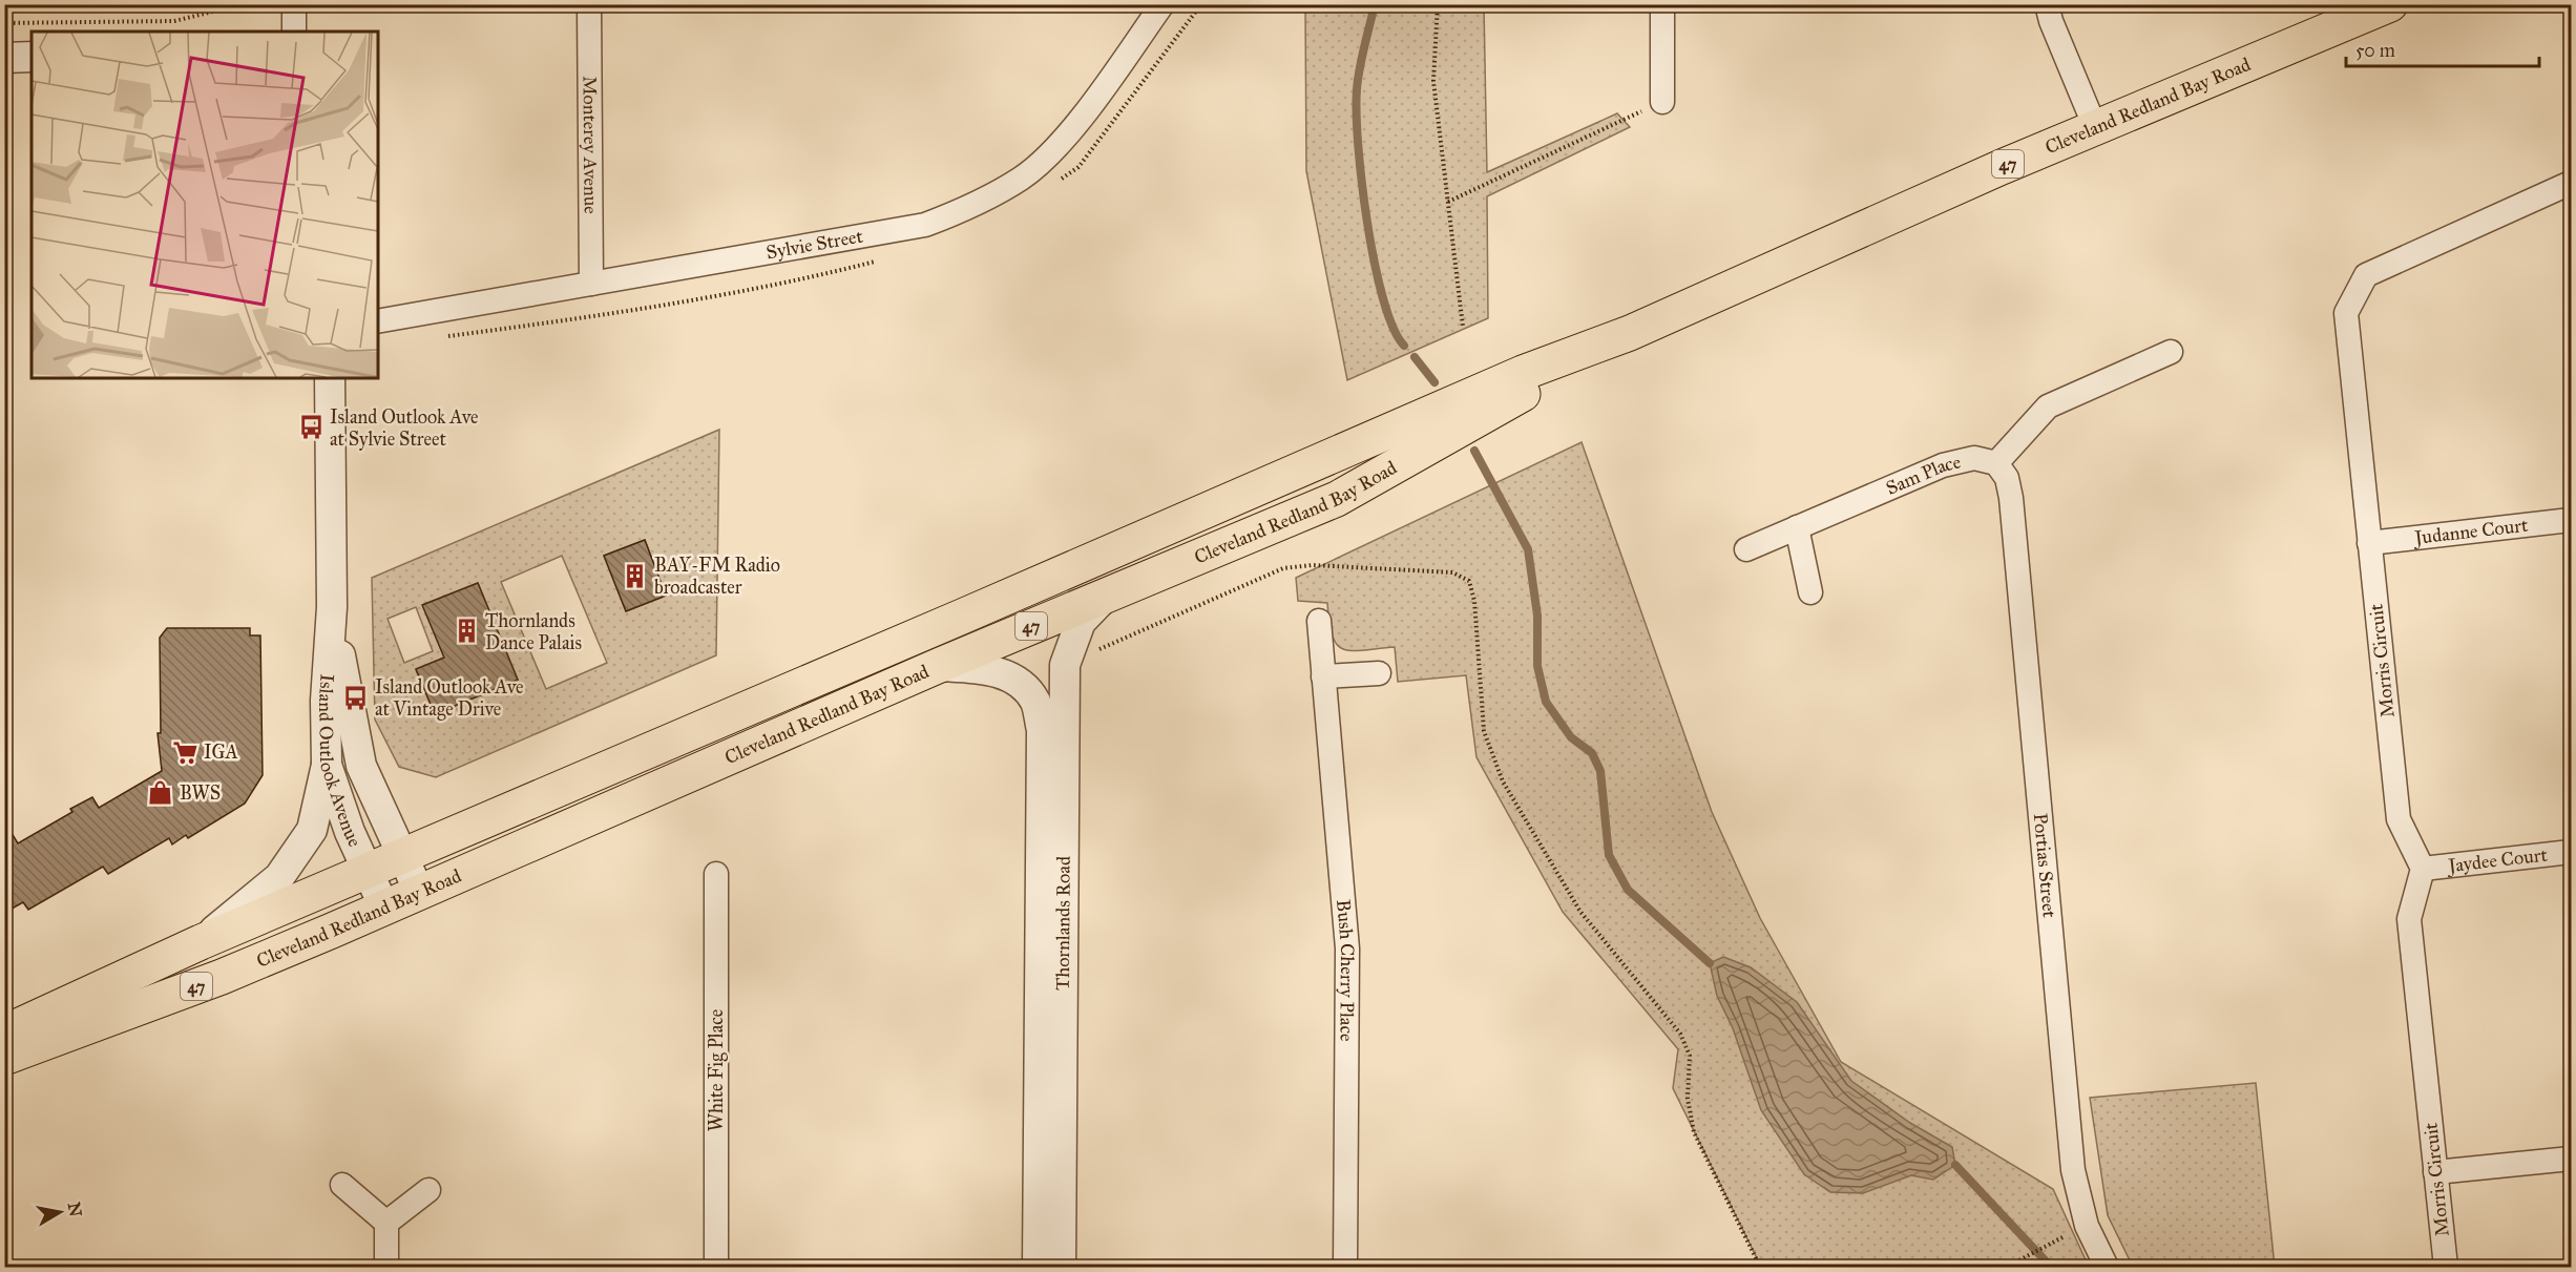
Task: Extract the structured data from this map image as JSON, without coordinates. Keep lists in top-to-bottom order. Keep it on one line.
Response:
{"streets":{"highway":["Cleveland Redland Bay Road","47"],"street":["Monterey Avenue","Sylvie Street","Sam Place","Judanne Court","Morris Circuit","Island Outlook Avenue","Jaydee Court","Portias Street","Thornlands Road","Bush Cherry Place","White Fig Place"]},"crossings":[["Cleveland Redland Bay Road","Island Outlook Avenue"],["Cleveland Redland Bay Road","Thornlands Road"],["Monterey Avenue","Sylvie Street"],["Sam Place","Portias Street"],["Judanne Court","Morris Circuit"],["Morris Circuit","Jaydee Court"]],"places":{"bus stop":["Island Outlook Ave at Sylvie Street","Island Outlook Ave at Vintage Drive"],"building":["BAY-FM Radio broadcaster","Thornlands Dance Palais"],"supermarket":["IGA"],"shop":["BWS"]},"scale_bar":"50 m","north":"right"}
